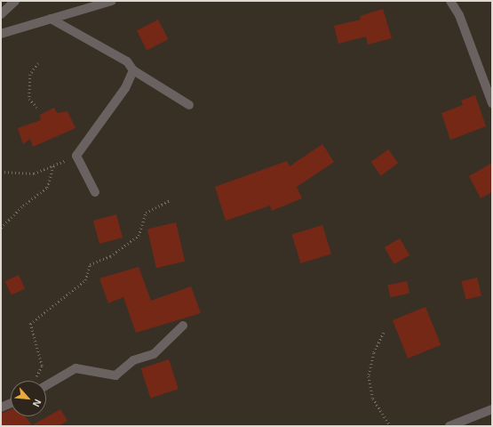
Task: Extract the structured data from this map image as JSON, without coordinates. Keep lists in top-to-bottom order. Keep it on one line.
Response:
{"north":"bottom right"}
